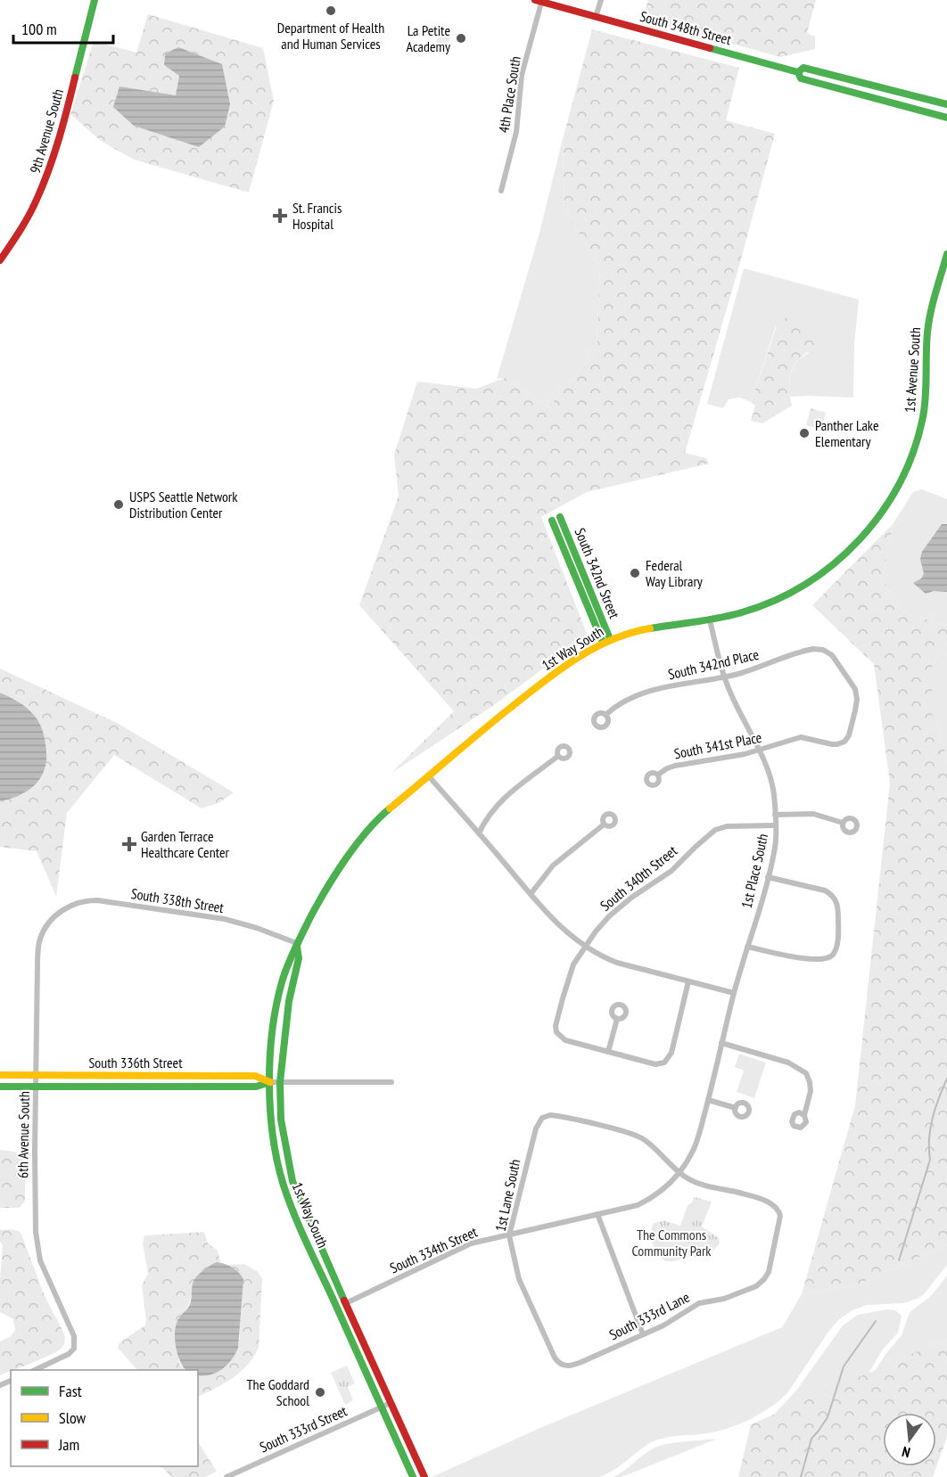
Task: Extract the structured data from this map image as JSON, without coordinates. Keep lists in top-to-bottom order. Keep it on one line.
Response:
{"streets":{"main road":["South 348th Street","9th Avenue South","1st Avenue South","South 342nd Street","1st Way South","South 336th Street"],"street":["4th Place South","South 342nd Place","South 341st Place","1st Place South","South 340th Street","South 338th Street","6th Avenue South","1st Lane South","South 334th Street","South 333rd Lane","South 333rd Street"]},"crossings":[["South 348th Street","4th Place South"],["1st Avenue South","1st Way South"],["South 342nd Street","1st Way South"],["1st Way South","1st Place South"],["1st Way South","South 338th Street"],["1st Way South","South 336th Street"],["1st Way South","South 334th Street"],["1st Way South","South 333rd Street"],["South 342nd Place","South 341st Place"],["South 342nd Place","1st Place South"],["South 341st Place","1st Place South"],["1st Place South","South 340th Street"],["1st Place South","1st Lane South"],["1st Place South","South 334th Street"],["1st Place South","South 333rd Lane"],["South 338th Street","6th Avenue South"],["South 336th Street","6th Avenue South"],["1st Lane South","South 334th Street"],["1st Lane South","South 333rd Lane"]],"parks":["The Commons Community Park"],"places":{"other":["Department of Health and Human Services","La Petite Academy","Panther Lake Elementary","USPS Seattle Network Distribution Center","Federal Way Library","The Goddard School"],"health":["St. Francis Hospital","Garden Terrace Healthcare Center"]},"legend":["Fast","Slow","Jam"],"scale_bar":"100 m","north":"bottom"}
